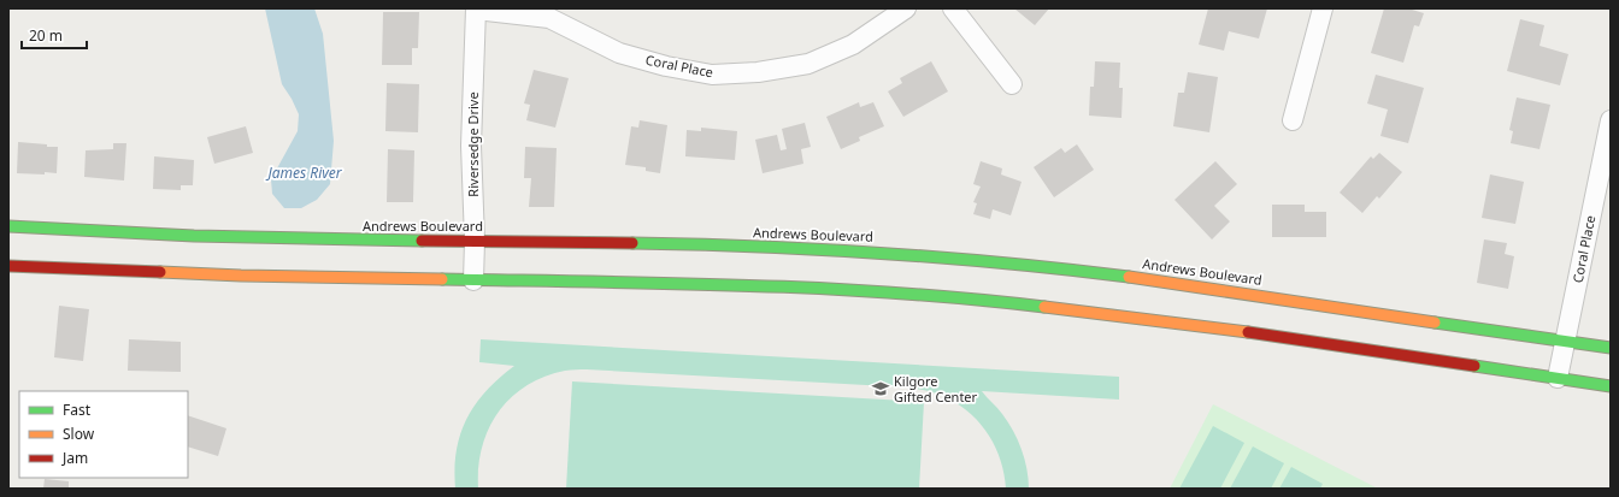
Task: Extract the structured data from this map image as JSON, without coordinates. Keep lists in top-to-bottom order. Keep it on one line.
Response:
{"streets":{"street":["Coral Place","Riversedge Drive","Andrews Boulevard"]},"crossings":[["Coral Place","Riversedge Drive"],["Coral Place","Andrews Boulevard"],["Riversedge Drive","Andrews Boulevard"]],"water":["James River"],"places":{"school or university":["Kilgore Gifted Center"]},"legend":["Fast","Slow","Jam"],"scale_bar":"20 m"}
